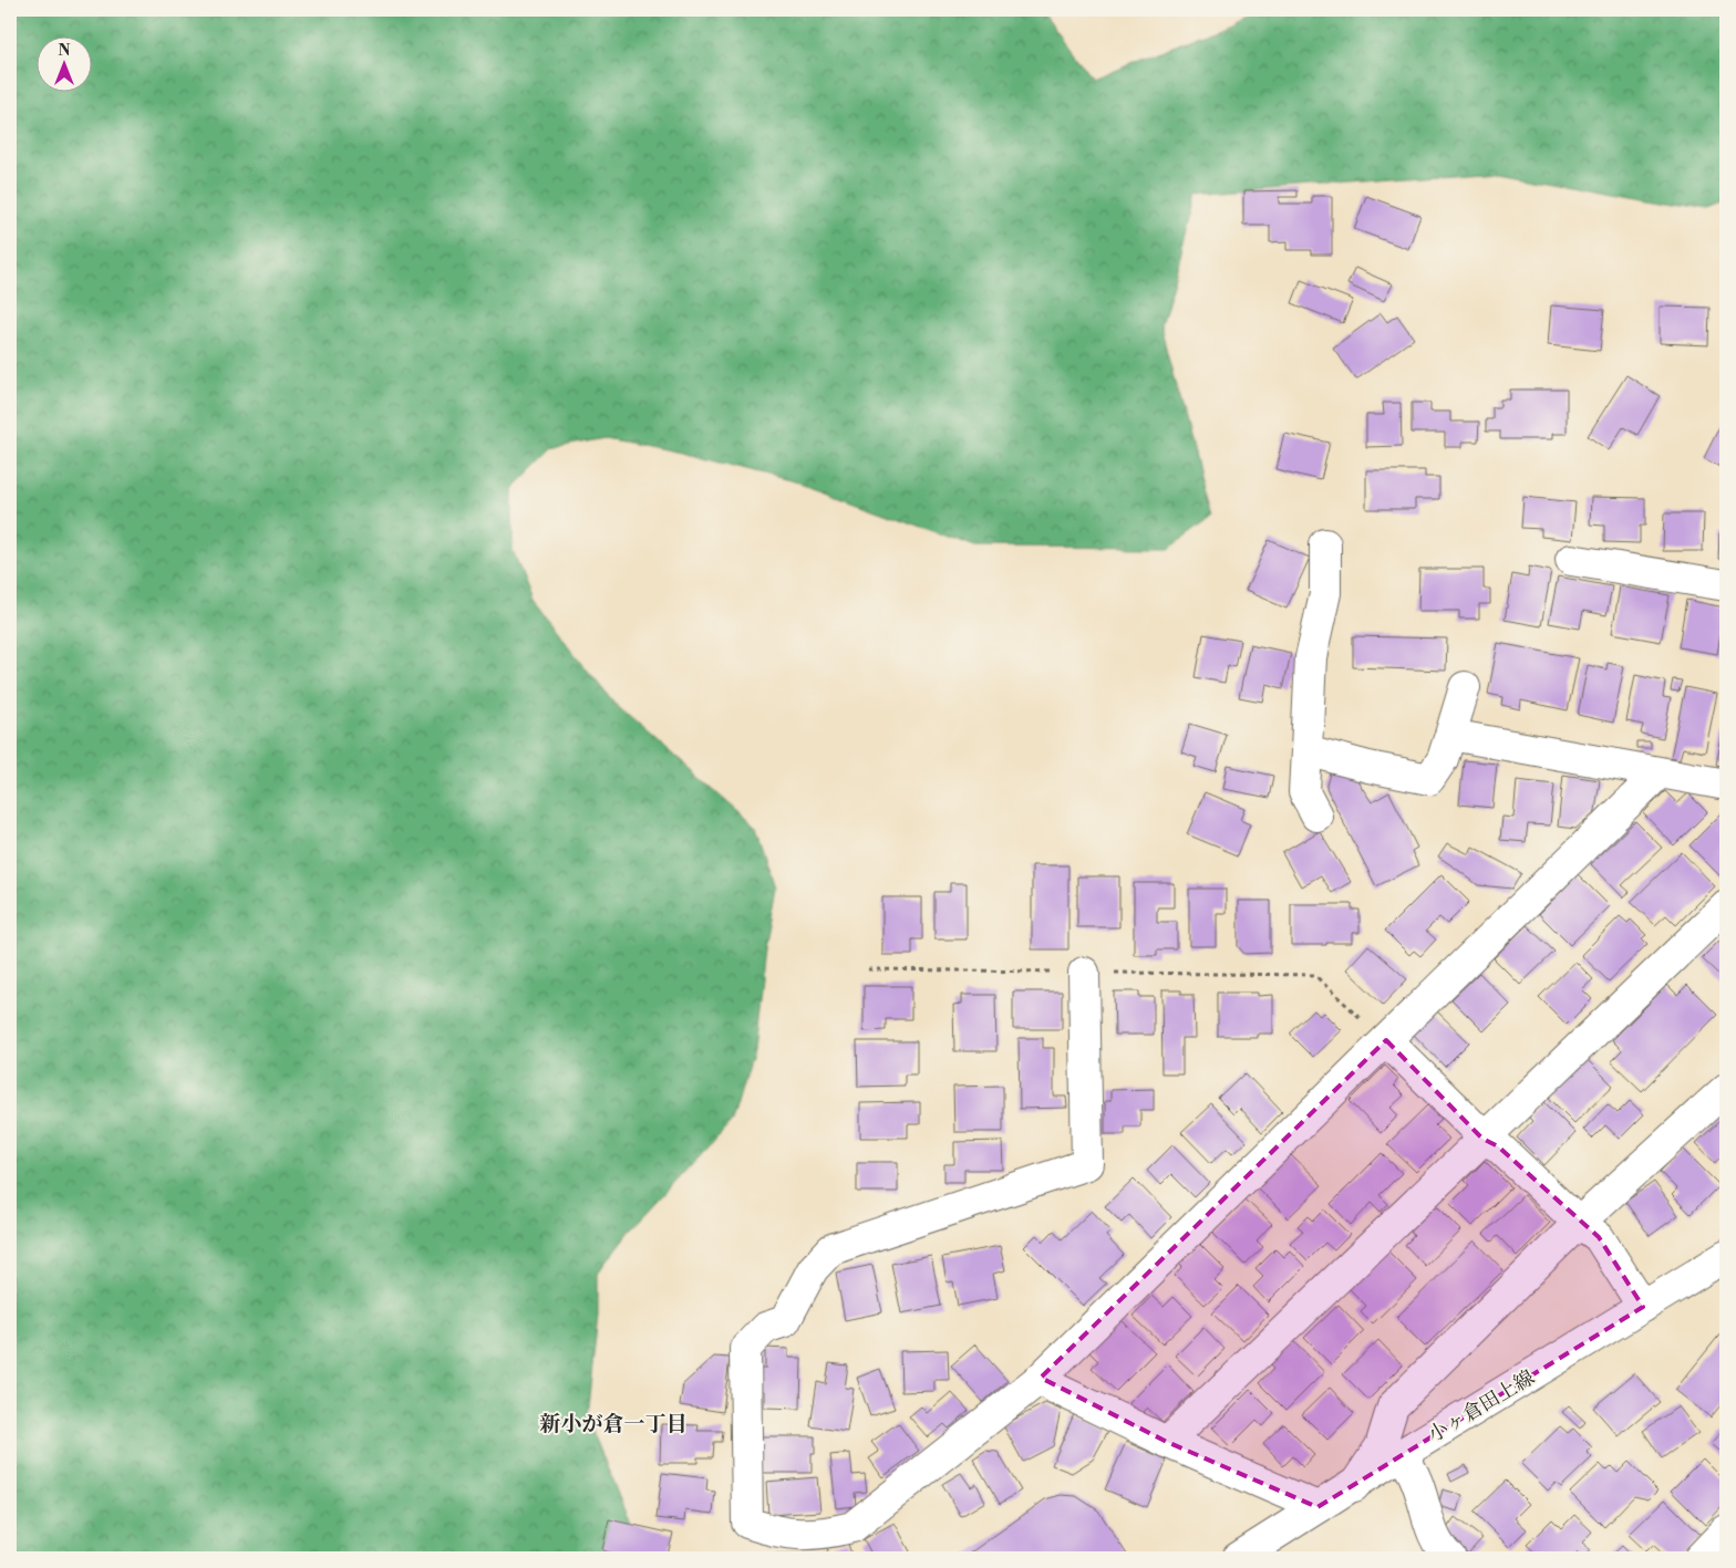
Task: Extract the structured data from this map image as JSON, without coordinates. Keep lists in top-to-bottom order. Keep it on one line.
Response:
{"streets":{"street":["小ヶ倉田上線"]},"districts":["新小が倉一丁目"],"north":"top"}
